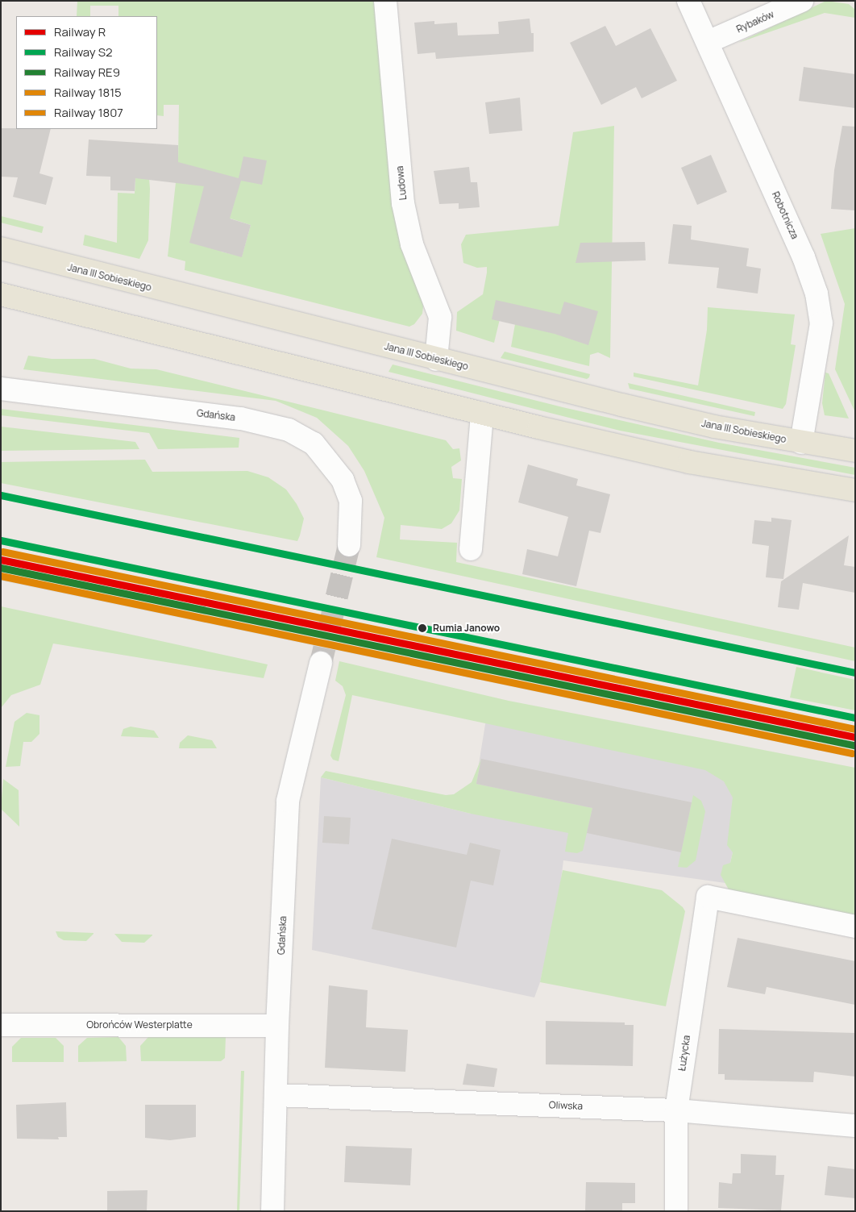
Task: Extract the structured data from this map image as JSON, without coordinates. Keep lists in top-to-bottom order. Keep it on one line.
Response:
{"streets":{"main road":["Jana III Sobieskiego"],"street":["Rybaków","Ludowa","Robotnicza","Gdańska","Obrońców Westerplatte","Łużycka","Oliwska"]},"crossings":[["Rybaków","Robotnicza"],["Ludowa","Jana III Sobieskiego"],["Robotnicza","Jana III Sobieskiego"],["Gdańska","Obrońców Westerplatte"],["Gdańska","Oliwska"],["Łużycka","Oliwska"]],"places":["Rumia Janowo"],"lines":["rail line S2","rail line 1815","rail line R","rail line RE9","rail line 1807"],"legend":["Railway R","Railway S2","Railway RE9","Railway 1815","Railway 1807"]}
